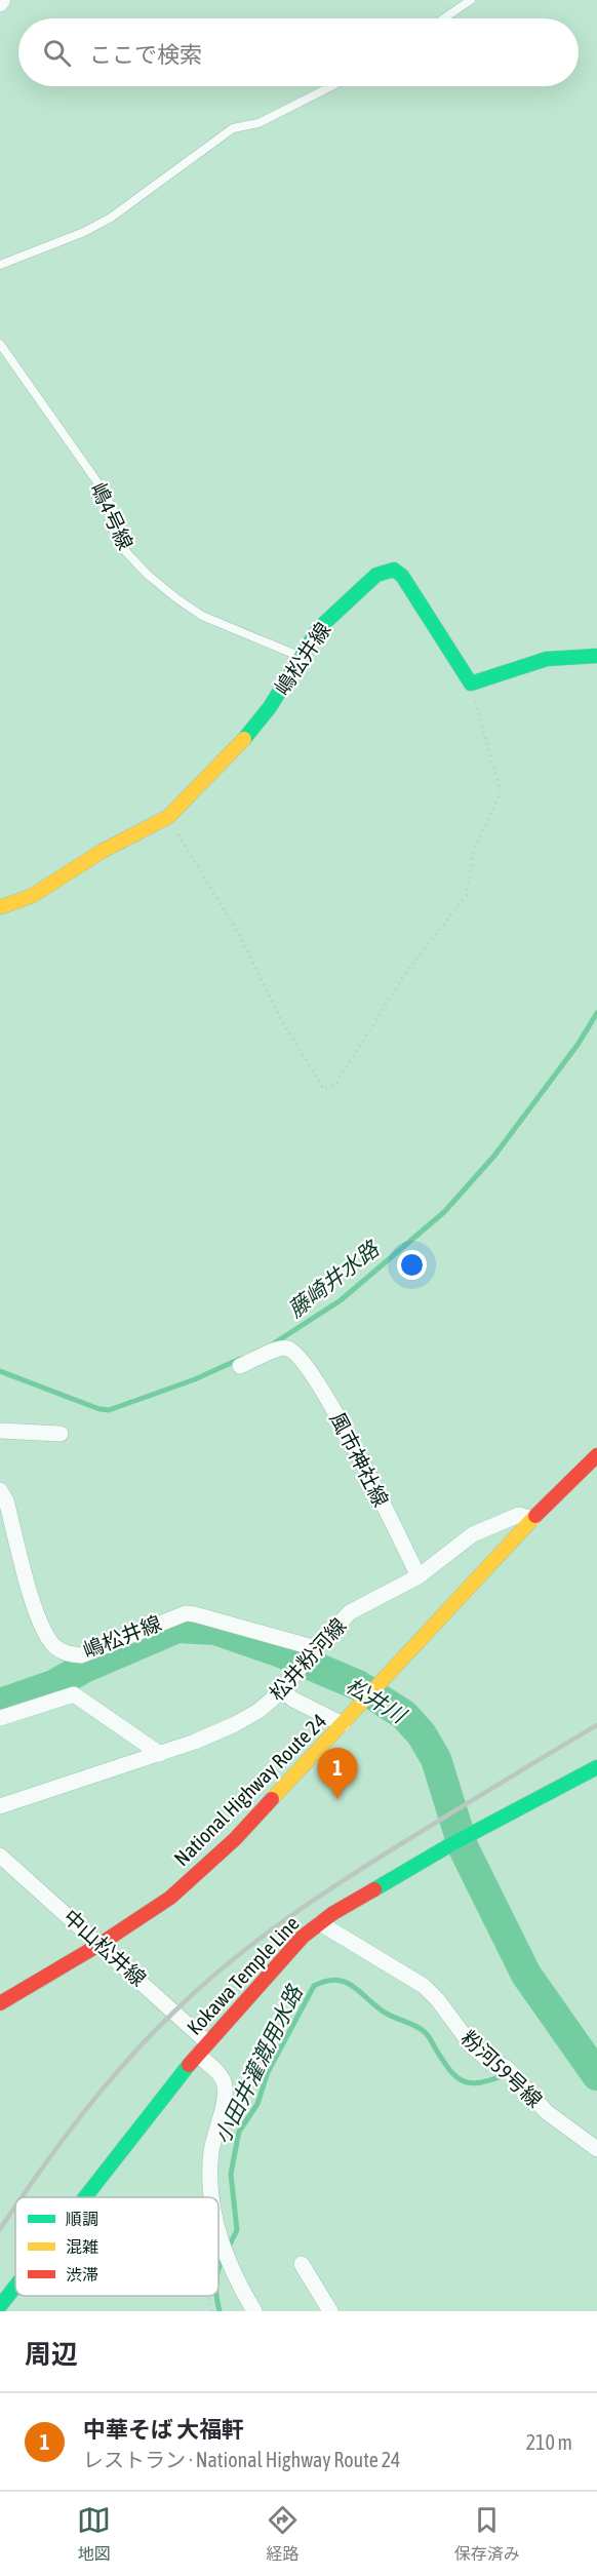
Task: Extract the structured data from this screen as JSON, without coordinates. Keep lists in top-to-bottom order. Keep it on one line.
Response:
{"streets":{"main road":["嶋松井線","National Highway Route 24","Kokawa Temple Line"],"street":["風市神社線","松井粉河線","中山松井線","粉河59号線"],"lane":["嶋4号線"]},"crossings":[["嶋4号線","嶋松井線"],["嶋松井線","松井粉河線"],["風市神社線","松井粉河線"],["松井粉河線","National Highway Route 24"],["National Highway Route 24","中山松井線"],["中山松井線","Kokawa Temple Line"],["Kokawa Temple Line","粉河59号線"]],"water":["藤崎井水路","松井川","小田井灌漑用水路"],"legend":["順調","混雑","渋滞"],"page":{"search":"ここで検索","pins":"1","heading":"周辺","list":[{"mark":"1","name":"中華そば 大福軒","note":"レストラン · National Highway Route 24","value":"210 m"}],"nav":["地図","経路","保存済み"]}}
